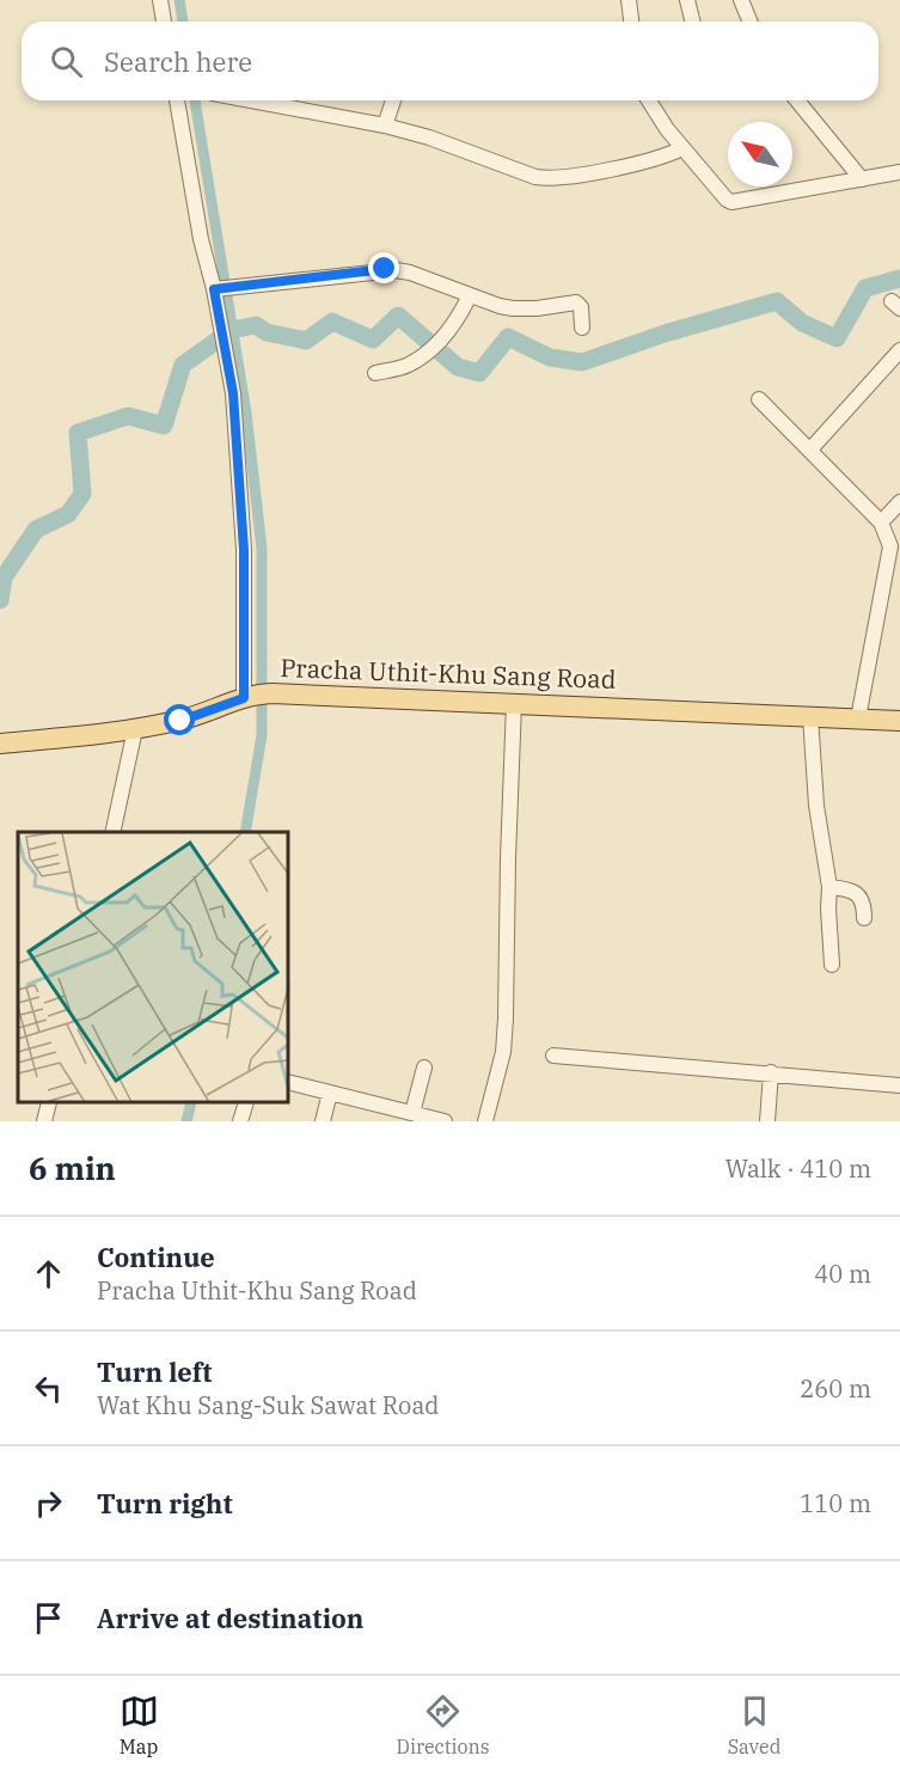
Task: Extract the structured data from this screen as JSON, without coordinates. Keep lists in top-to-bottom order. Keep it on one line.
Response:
{"streets":{"main road":["Pracha Uthit-Khu Sang Road"]},"north":"top left","page":{"search":"Search here","heading":["6 min","Walk · 410 m"],"list":[["Continue","Pracha Uthit-Khu Sang Road","40 m"],["Turn left","Wat Khu Sang-Suk Sawat Road","260 m"],["Turn right","110 m"],"Arrive at destination"],"nav":["Map","Directions","Saved"]}}
